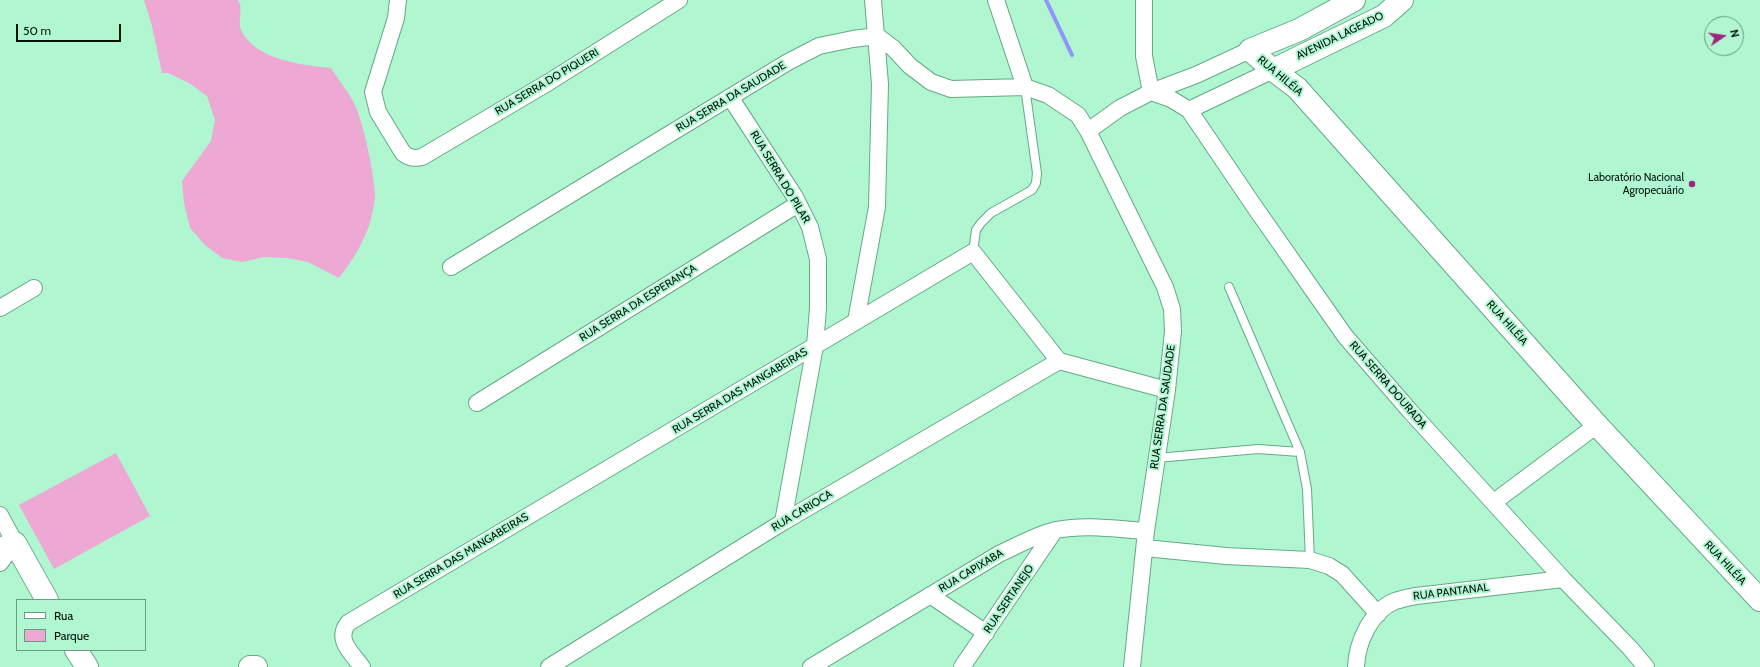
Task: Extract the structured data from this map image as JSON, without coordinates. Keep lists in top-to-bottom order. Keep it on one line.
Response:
{"streets":{"main road":["AVENIDA LAGEADO","RUA HILÉIA"],"street":["RUA SERRA DO PIQUERI","RUA SERRA DA SAUDADE","RUA SERRA DO PILAR","RUA SERRA DA ESPERANÇA","RUA SERRA DOURADA","RUA SERRA DAS MANGABEIRAS","RUA CARIOCA","RUA CAPIXABA","RUA PANTANAL","RUA SERTANEJO"]},"crossings":[["AVENIDA LAGEADO","RUA HILÉIA"],["AVENIDA LAGEADO","RUA SERRA DOURADA"],["RUA SERRA DA SAUDADE","RUA SERRA DO PILAR"],["RUA SERRA DA SAUDADE","RUA CAPIXABA"],["RUA SERRA DO PILAR","RUA SERRA DA ESPERANÇA"],["RUA SERRA DO PILAR","RUA SERRA DAS MANGABEIRAS"],["RUA SERRA DO PILAR","RUA CARIOCA"],["RUA SERRA DOURADA","RUA PANTANAL"],["RUA CAPIXABA","RUA SERTANEJO"]],"places":["Laboratório Nacional Agropecuário"],"legend":["Rua","Parque"],"scale_bar":"50 m","north":"right"}
